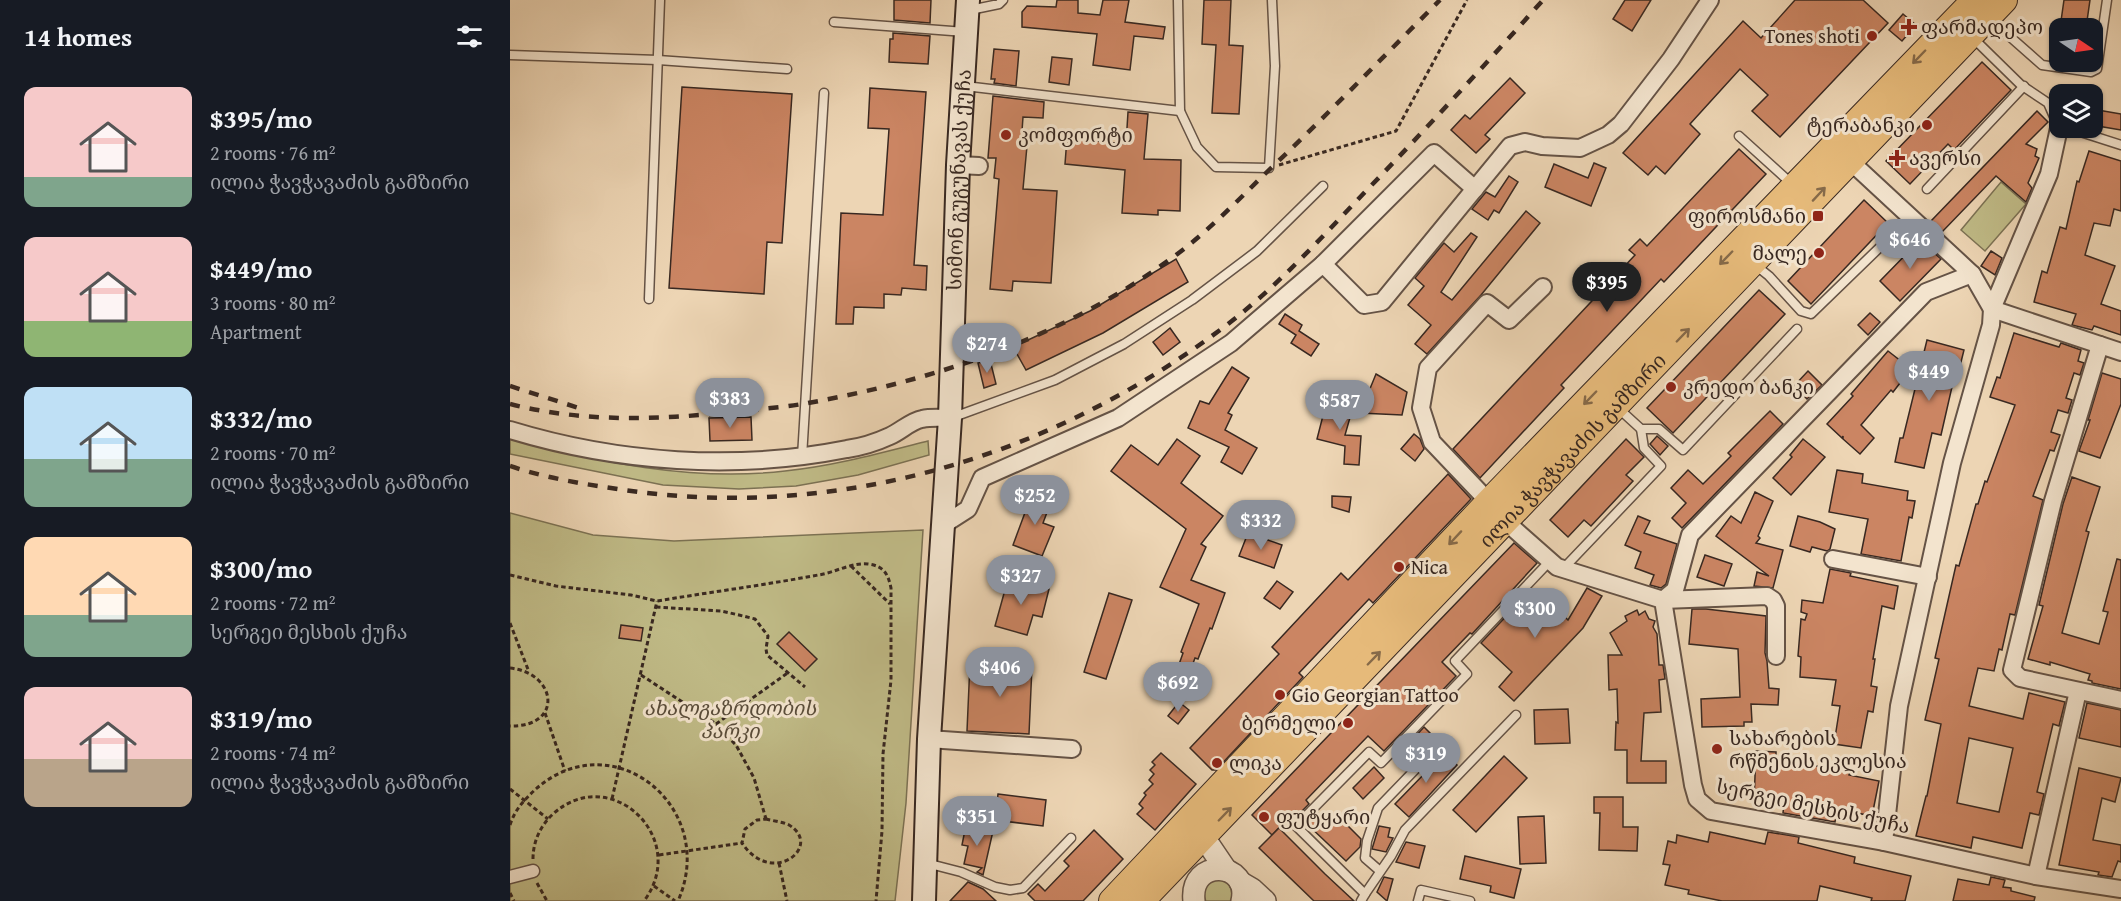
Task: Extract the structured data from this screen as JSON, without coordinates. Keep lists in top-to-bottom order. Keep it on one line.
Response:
{"streets":{"main road":["სიმონ გუგუნავას ქუჩა","ილია ჭავჭავაძის გამზირი"],"street":["სერგეი მესხის ქუჩა"]},"parks":["ახალგაზრდობის პარკი"],"places":{"health":["ფარმადეპო","ავერსი"],"other":["Tones shoti","ტერაბანკი","კომფორტი","მალე","კრედო ბანკი","Nica","Gio Georgian Tattoo","ბერმელი","სახარების რწმენის ეკლესია","ლიკა","ფუტყარი"],"transit":["ფიროსმანი"]},"north":"right","page":{"heading":"14 homes","list":[{"name":"$395/mo","note":"2 rooms · 76 m² · ილია ჭავჭავაძის გამზირი"},{"name":"$449/mo","note":"3 rooms · 80 m² · Apartment"},{"name":"$332/mo","note":"2 rooms · 70 m² · ილია ჭავჭავაძის გამზირი"},{"name":"$300/mo","note":"2 rooms · 72 m² · სერგეი მესხის ქუჩა"},{"name":"$319/mo","note":"2 rooms · 74 m² · ილია ჭავჭავაძის გამზირი"}],"price":["$646","$395","$274","$449","$383","$587","$252","$332","$327","$300","$406","$692","$319","$351"]}}
